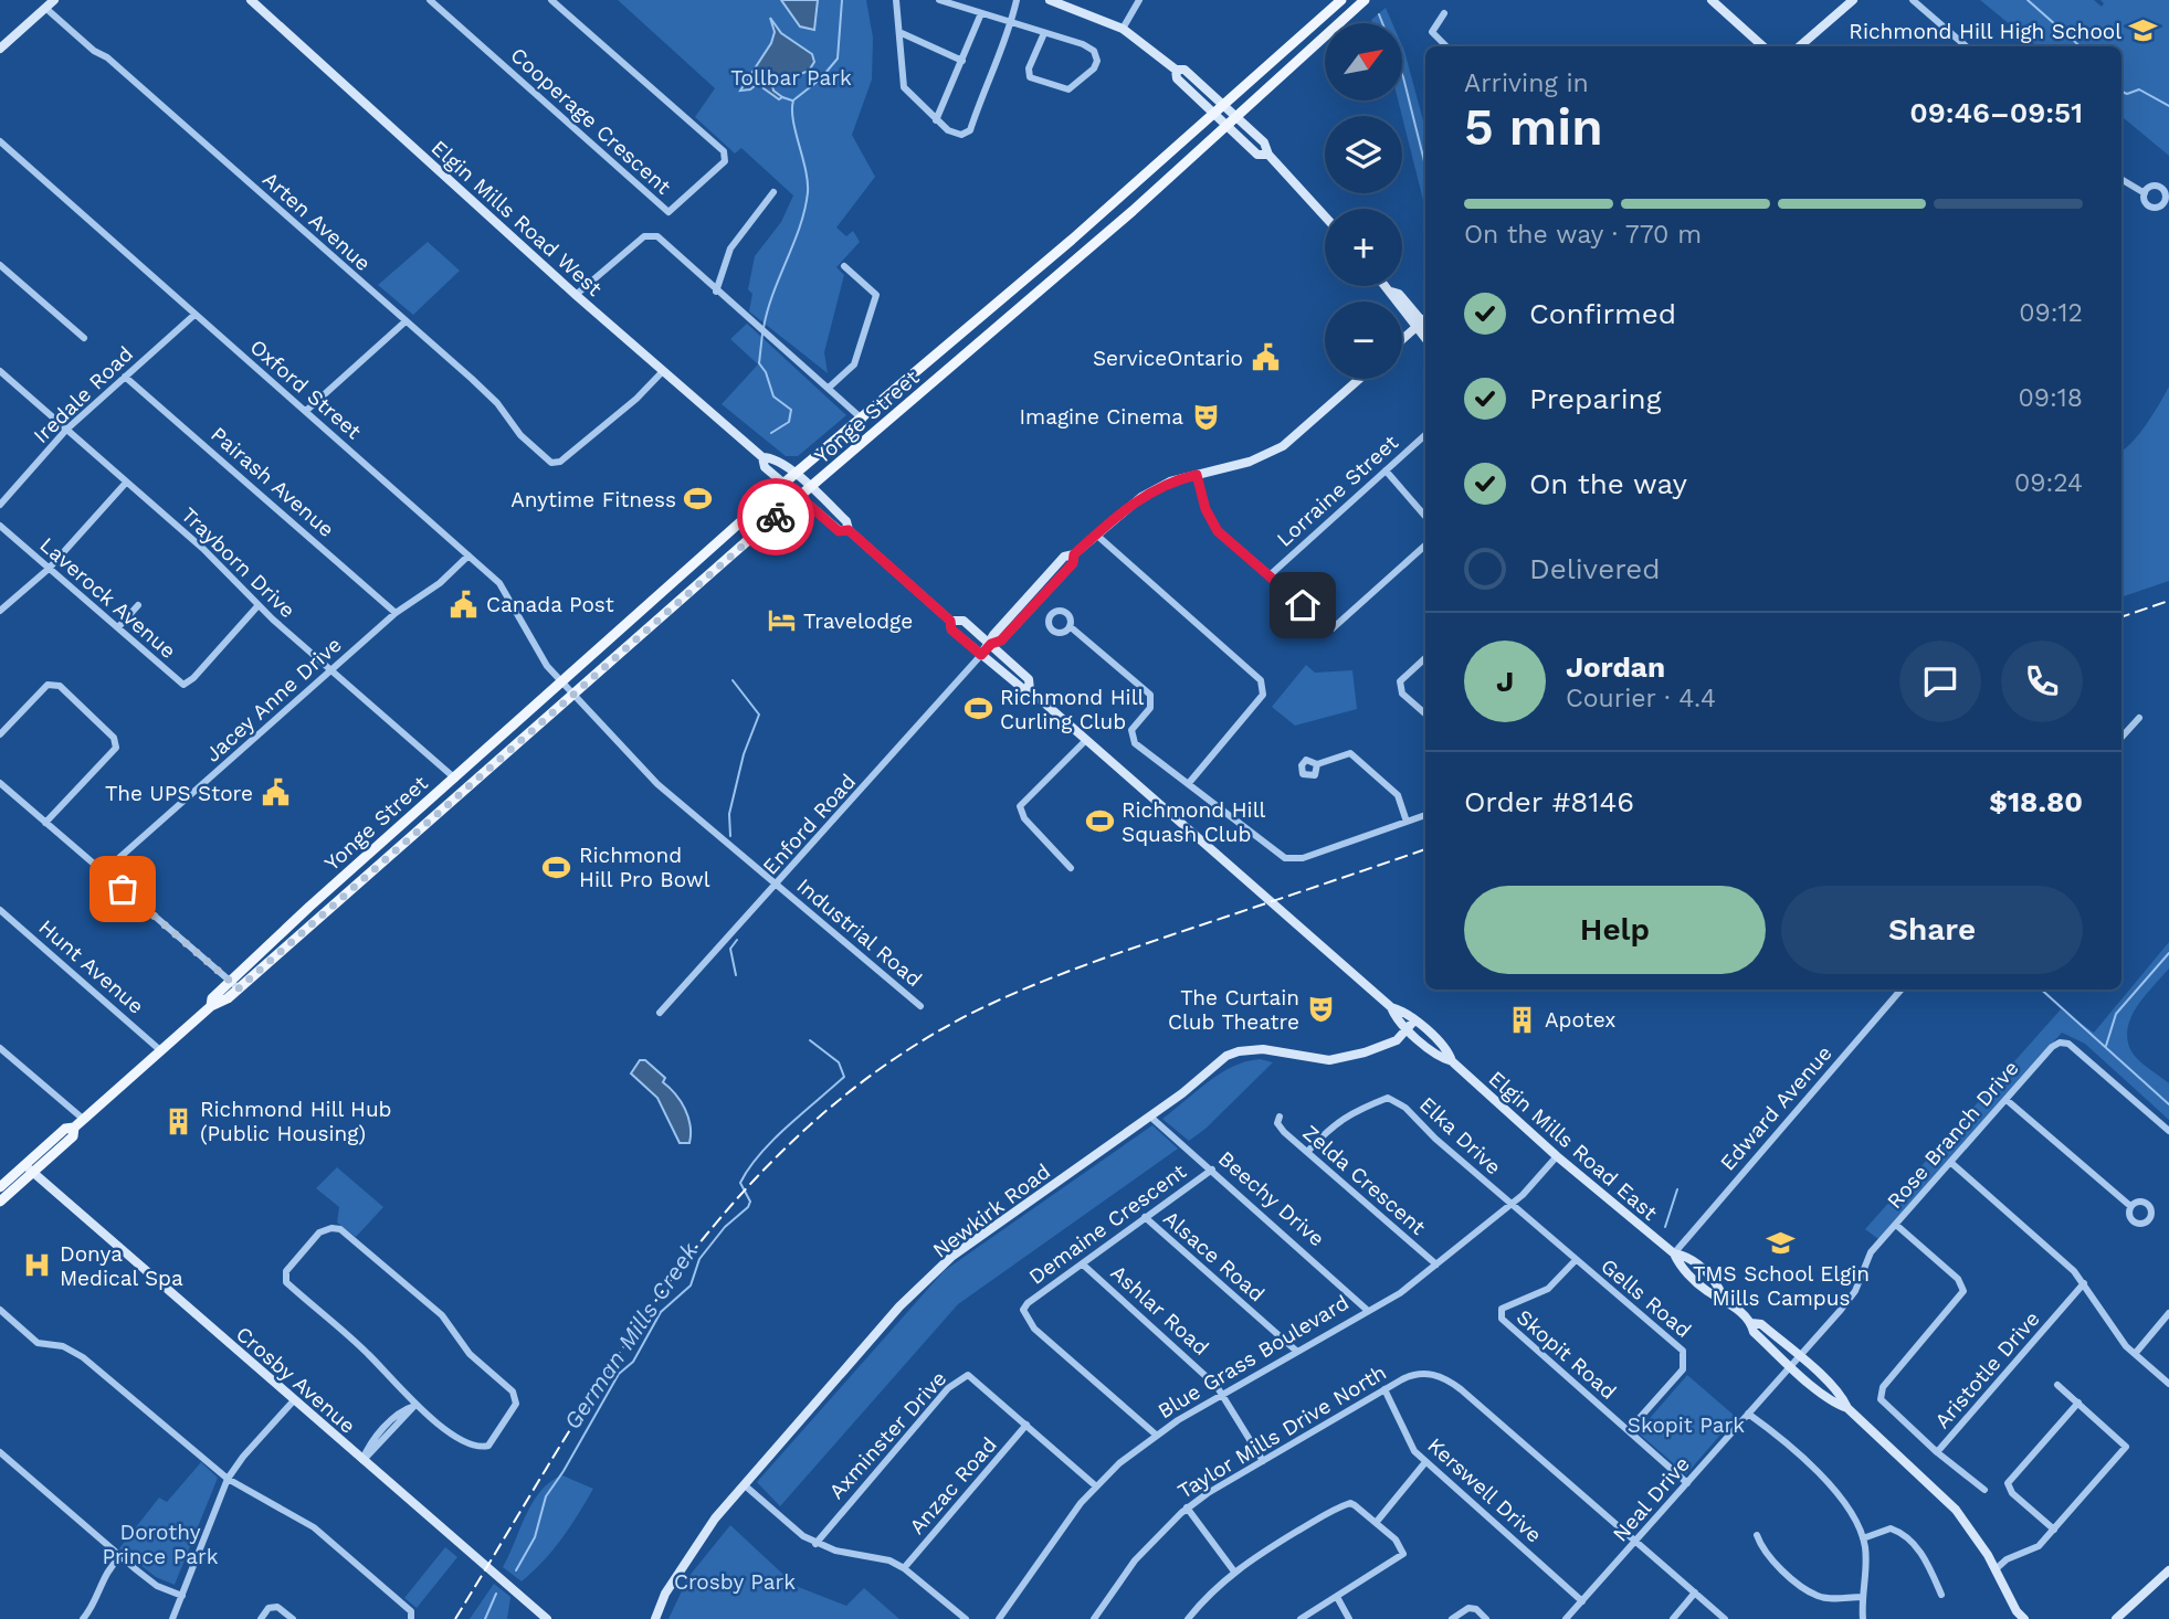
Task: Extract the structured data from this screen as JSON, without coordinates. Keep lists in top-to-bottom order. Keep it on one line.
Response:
{"streets":{"main road":["Yonge Street"],"street":["Cooperage Crescent","Elgin Mills Road West","Arten Avenue","Oxford Street","Iredale Road","Pairash Avenue","Lorraine Street","Trayborn Drive","Laverock Avenue","Jacey Anne Drive","Enford Road","Industrial Road","Hunt Avenue","Edward Avenue","Rose Branch Drive","Elka Drive","Elgin Mills Road East","Zelda Crescent","Beechy Drive","Newkirk Road","Demaine Crescent","Alsace Road","Gells Road","Ashlar Road","Skopit Road","Blue Grass Boulevard","Aristotle Drive","Crosby Avenue","Taylor Mills Drive North","Axminster Drive","Anzac Road","Kerswell Drive","Neal Drive"]},"crossings":[["Elgin Mills Road West","Arten Avenue"],["Elgin Mills Road West","Yonge Street"],["Elgin Mills Road West","Elgin Mills Road East"],["Oxford Street","Iredale Road"],["Oxford Street","Yonge Street"],["Oxford Street","Jacey Anne Drive"],["Oxford Street","Industrial Road"],["Iredale Road","Pairash Avenue"],["Iredale Road","Trayborn Drive"],["Yonge Street","Trayborn Drive"],["Yonge Street","Industrial Road"],["Yonge Street","Hunt Avenue"],["Yonge Street","Elgin Mills Road East"],["Yonge Street","Crosby Avenue"],["Pairash Avenue","Jacey Anne Drive"],["Trayborn Drive","Laverock Avenue"],["Trayborn Drive","Jacey Anne Drive"],["Enford Road","Industrial Road"],["Enford Road","Elgin Mills Road East"],["Edward Avenue","Elgin Mills Road East"],["Rose Branch Drive","Elgin Mills Road East"],["Rose Branch Drive","Aristotle Drive"],["Rose Branch Drive","Neal Drive"],["Elka Drive","Zelda Crescent"],["Elka Drive","Gells Road"],["Elka Drive","Blue Grass Boulevard"],["Elgin Mills Road East","Newkirk Road"],["Elgin Mills Road East","Blue Grass Boulevard"],["Elgin Mills Road East","Neal Drive"],["Zelda Crescent","Blue Grass Boulevard"],["Beechy Drive","Newkirk Road"],["Beechy Drive","Demaine Crescent"],["Beechy Drive","Blue Grass Boulevard"],["Demaine Crescent","Alsace Road"],["Demaine Crescent","Ashlar Road"],["Demaine Crescent","Blue Grass Boulevard"],["Alsace Road","Blue Grass Boulevard"],["Gells Road","Skopit Road"],["Gells Road","Blue Grass Boulevard"],["Ashlar Road","Blue Grass Boulevard"],["Ashlar Road","Taylor Mills Drive North"],["Skopit Road","Neal Drive"],["Blue Grass Boulevard","Axminster Drive"],["Taylor Mills Drive North","Kerswell Drive"],["Taylor Mills Drive North","Neal Drive"],["Axminster Drive","Anzac Road"],["Kerswell Drive","Neal Drive"]],"water":["German Mills Creek"],"parks":["Tollbar Park","Skopit Park","Dorothy Prince Park","Crosby Park"],"places":{"school or university":["Richmond Hill High School","TMS School Elgin Mills Campus"],"public building":["ServiceOntario","Canada Post","The UPS Store"],"theatre":["Imagine Cinema","The Curtain Club Theatre"],"sports":["Anytime Fitness","Richmond Hill Curling Club","Richmond Hill Squash Club","Richmond Hill Pro Bowl"],"hotel":["Travelodge"],"building":["Apotex","Richmond Hill Hub (Public Housing)"],"hospital":["Donya Medical Spa"]},"north":"top right","page":{"map_buttons":["+","−"],"heading":["5 min","Arriving in","09:46–09:51"],"panel":["Jordan","Courier · 4.4","Order #8146","$18.80"],"bar":"On the way · 770 m","list":[["Confirmed","09:12"],["Preparing","09:18"],["On the way","09:24"],"Delivered"],"round":"J","buttons":["Help","Share"]}}
